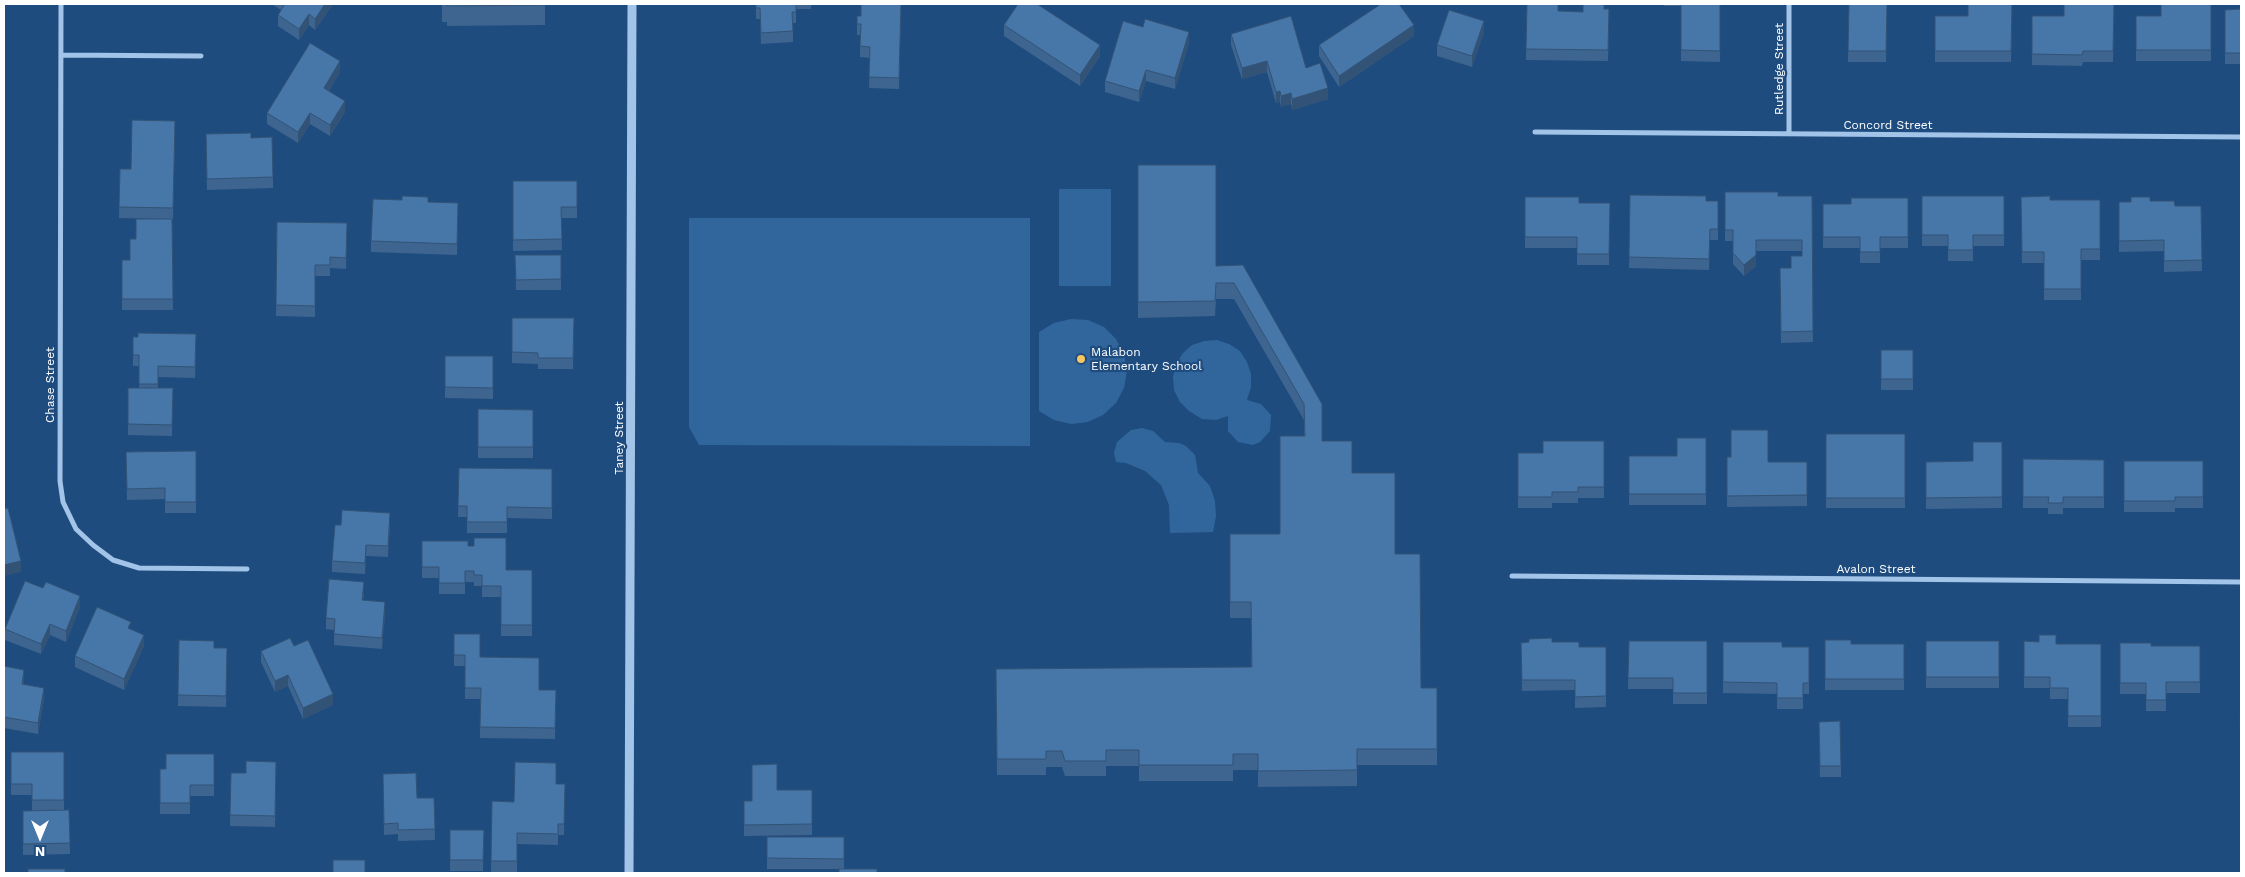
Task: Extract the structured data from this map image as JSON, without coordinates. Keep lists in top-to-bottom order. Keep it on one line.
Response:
{"streets":{"street":["Rutledge Street","Concord Street","Chase Street","Taney Street","Avalon Street"]},"crossings":[["Rutledge Street","Concord Street"]],"places":["Malabon Elementary School"],"north":"bottom"}
